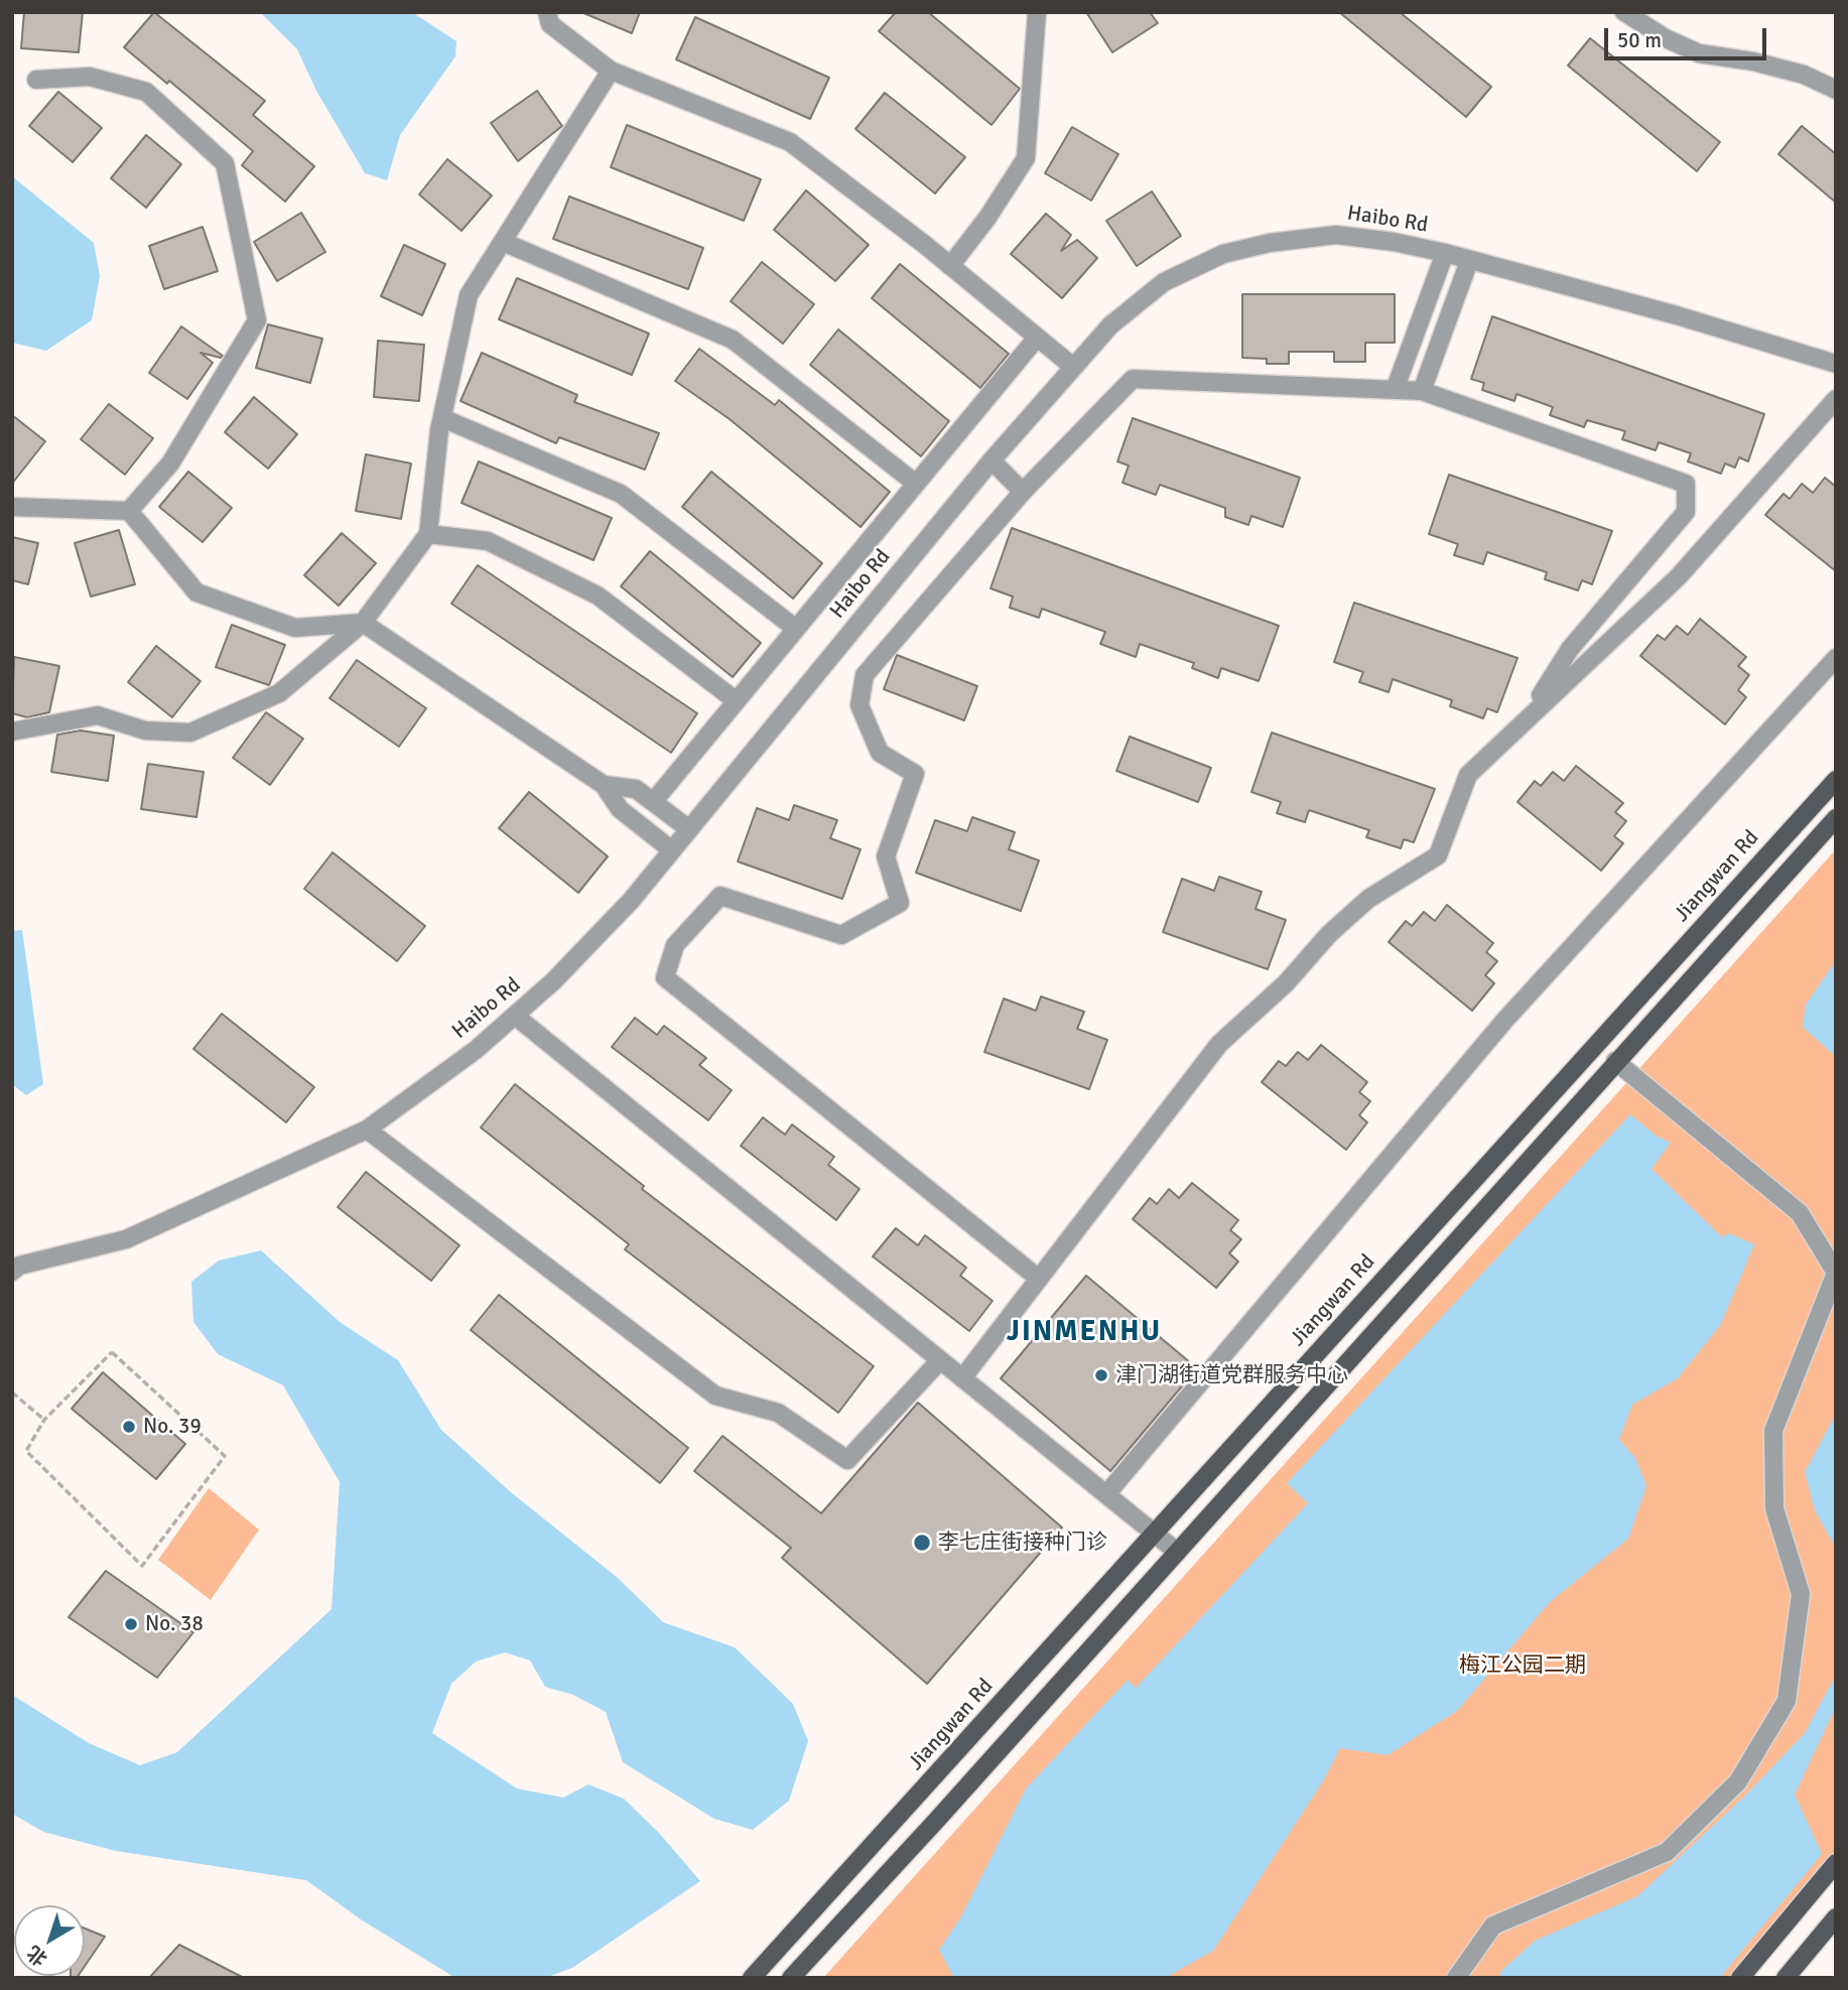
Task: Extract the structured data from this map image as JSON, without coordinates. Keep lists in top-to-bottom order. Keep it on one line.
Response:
{"streets":{"main road":["Jiangwan Rd"],"street":["Haibo Rd"]},"districts":["JINMENHU"],"parks":["梅江公园二期"],"places":["津门湖街道党群服务中心","No. 39","李七庄街接种门诊","No. 38"],"scale_bar":"50 m","north":"bottom left"}
